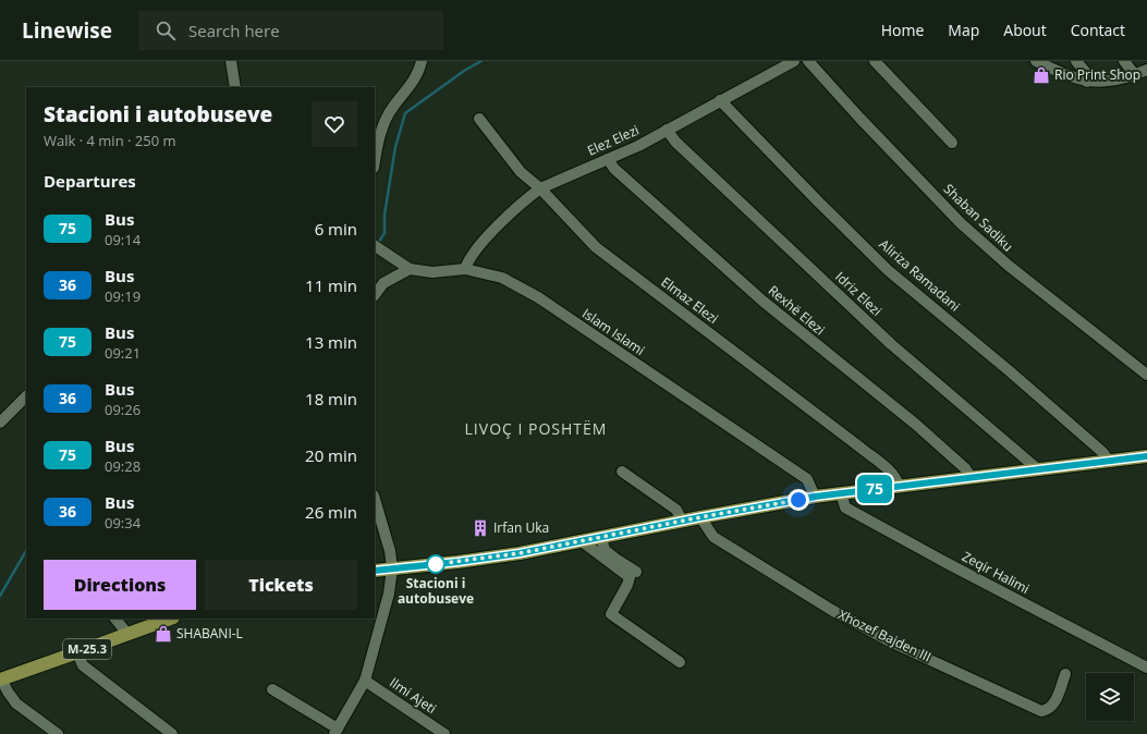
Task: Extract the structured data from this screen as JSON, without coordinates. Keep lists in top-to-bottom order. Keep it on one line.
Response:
{"streets":{"main road":["M-25.3"],"street":["Elez Elezi","Shaban Sadiku","Aliriza Ramadani","Idriz Elezi","Elmaz Elezi","Rexhë Elezi","Islam Islami","Zeqir Halimi","Xhozef Bajden III","Ilmi Ajeti"]},"crossings":[["Elez Elezi","Aliriza Ramadani"],["Elez Elezi","Idriz Elezi"],["Elez Elezi","Elmaz Elezi"],["Elez Elezi","Rexhë Elezi"],["Elez Elezi","Islam Islami"]],"districts":["LIVOÇ I POSHTËM"],"places":{"shop":["Rio Print Shop","SHABANI-L"],"building":["Irfan Uka"],"other":["Stacioni i autobuseve"]},"lines":["bus line 75"],"page":{"header":"Linewise","search":"Search here","nav":["Home","Map","About","Contact"],"on_map":"75","heading":[["Stacioni i autobuseve","Walk · 4 min · 250 m"],"Departures"],"list":[{"mark":"75","name":"Bus","note":"09:14","value":"6 min"},{"mark":"36","name":"Bus","note":"09:19","value":"11 min"},{"mark":"75","name":"Bus","note":"09:21","value":"13 min"},{"mark":"36","name":"Bus","note":"09:26","value":"18 min"},{"mark":"75","name":"Bus","note":"09:28","value":"20 min"},{"mark":"36","name":"Bus","note":"09:34","value":"26 min"}],"buttons":["Directions","Tickets"]}}
